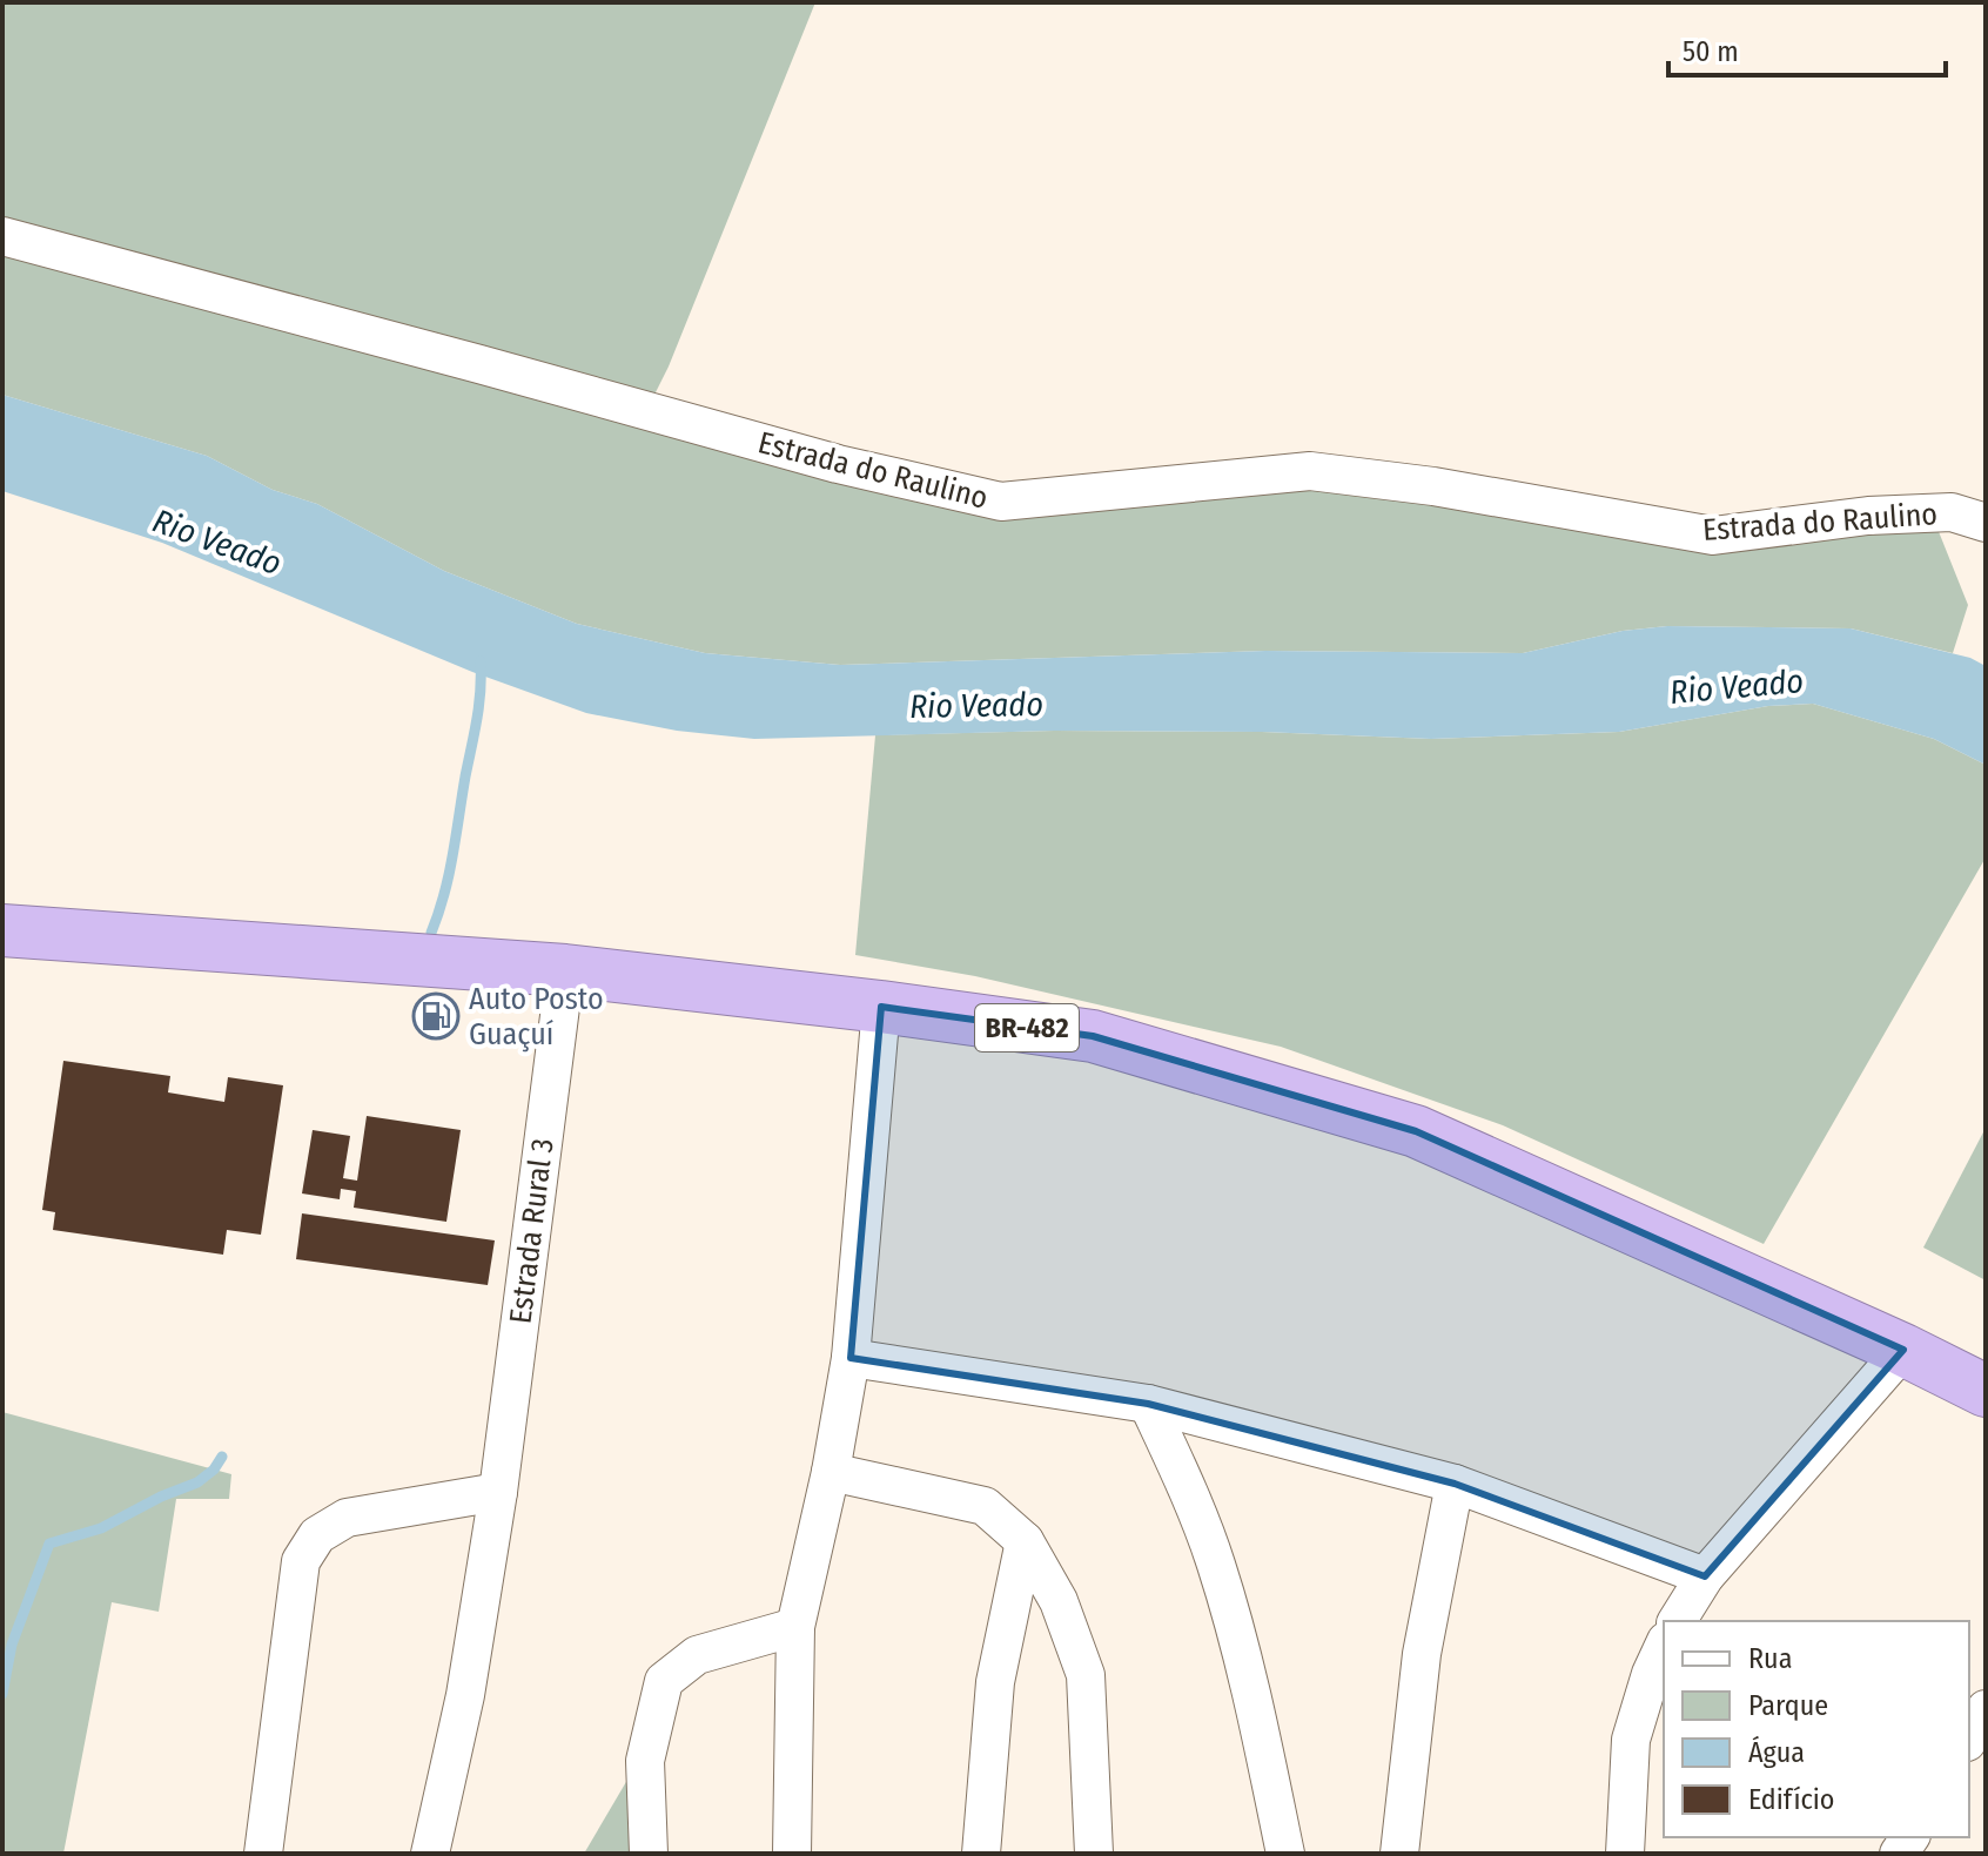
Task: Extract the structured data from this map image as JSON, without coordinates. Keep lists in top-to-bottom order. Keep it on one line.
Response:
{"streets":{"highway":["BR-482"],"street":["Estrada do Raulino","Estrada Rural 3"]},"crossings":[["BR-482","Estrada Rural 3"]],"water":["Rio Veado"],"places":{"fuel station":["Auto Posto Guaçuí"]},"legend":["Rua","Parque","Água","Edifício"],"scale_bar":"50 m"}
